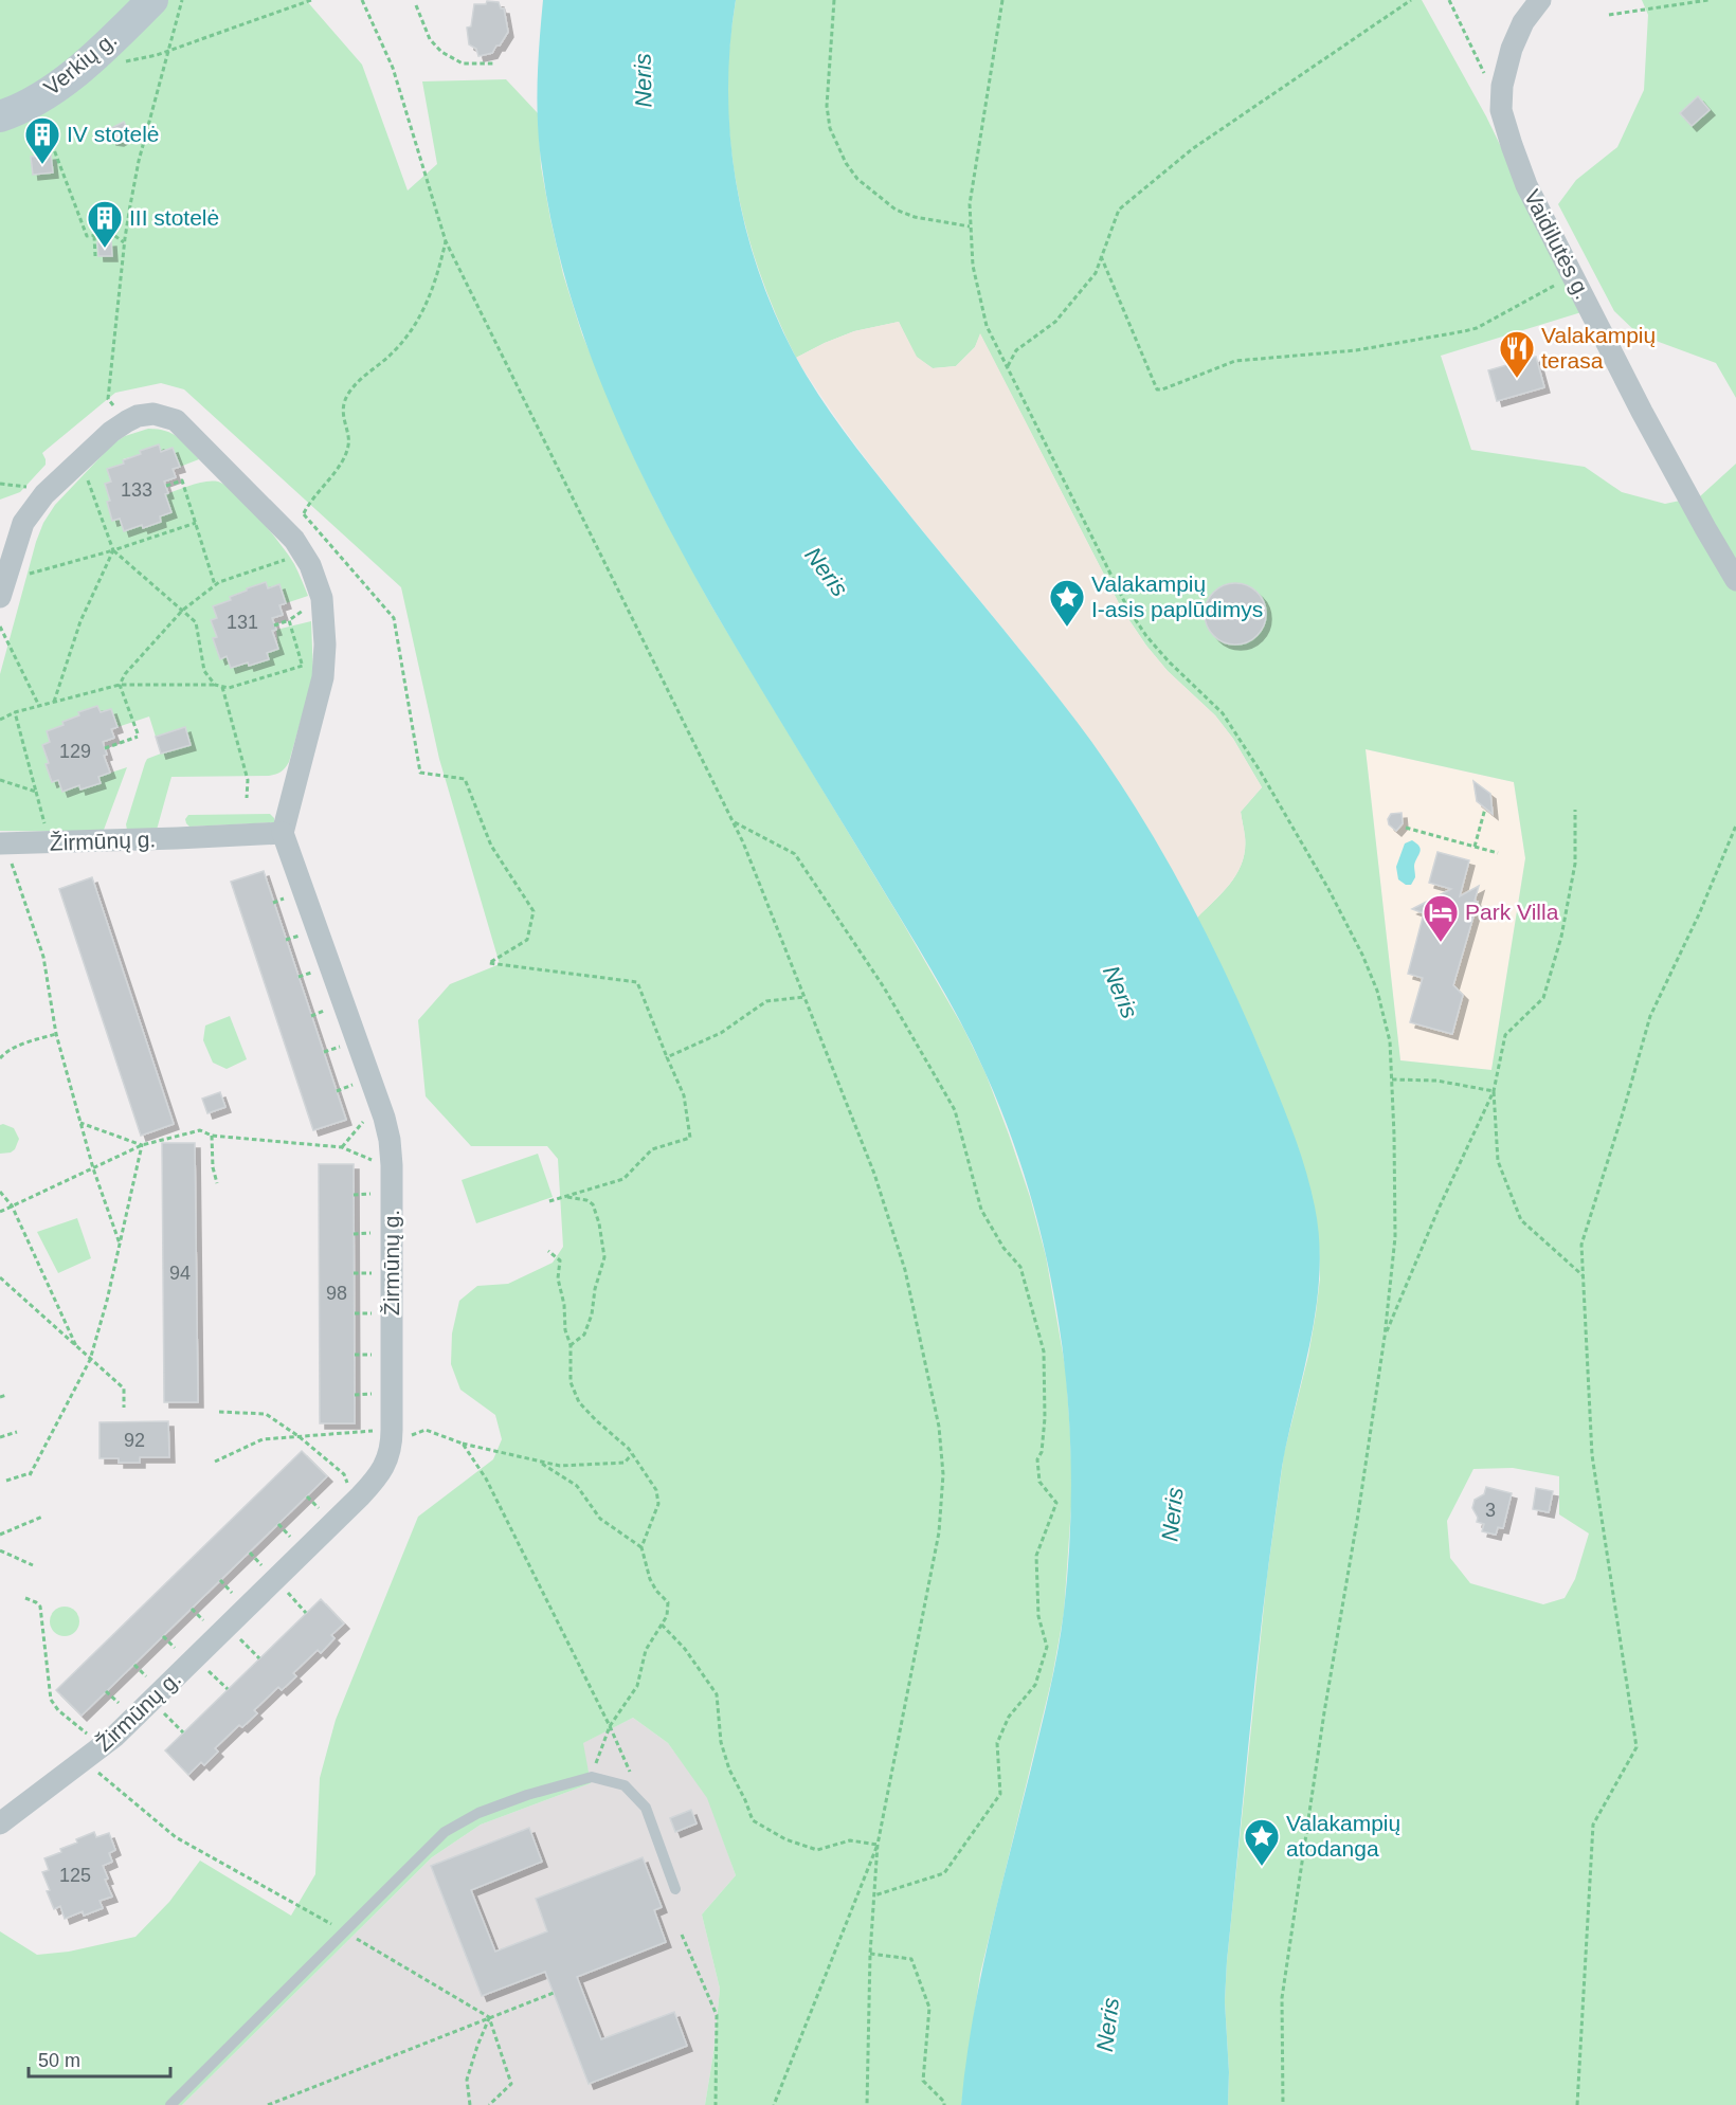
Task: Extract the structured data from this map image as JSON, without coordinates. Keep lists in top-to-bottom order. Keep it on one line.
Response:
{"streets":{"main road":["Verkių g."],"street":["Vaidilutės g.","Žirmūnų g."]},"water":["Neris"],"places":{"building":["IV stotelė","III stotelė"],"restaurant":["Valakampių terasa"],"place":["Valakampių I-asis paplūdimys","Valakampių atodanga"],"hotel":["Park Villa"]},"house_numbers":["133","131","129","94","98","92","3","125"],"scale_bar":"50 m"}
